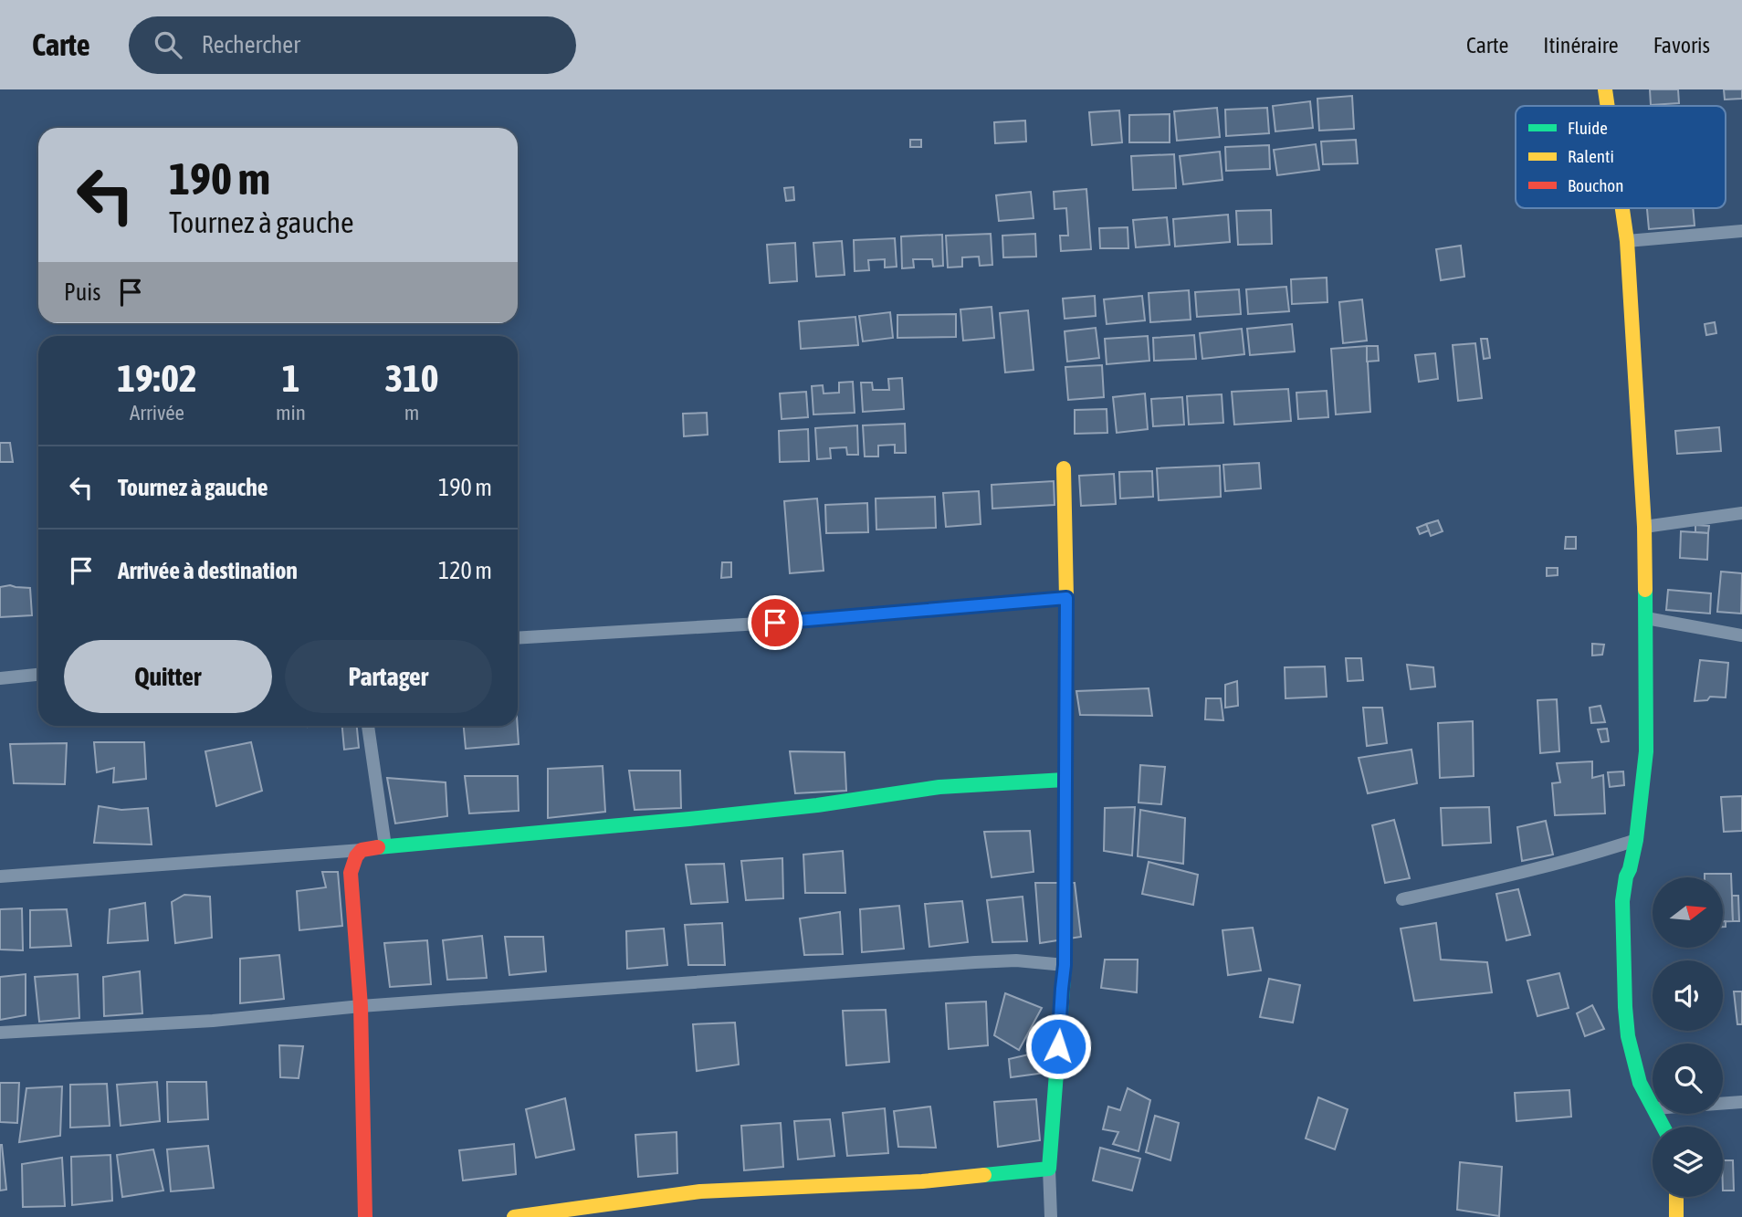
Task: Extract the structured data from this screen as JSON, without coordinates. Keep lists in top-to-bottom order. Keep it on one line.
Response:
{"legend":["Fluide","Ralenti","Bouchon"],"north":"right","page":{"header":"Carte","search":"Rechercher","nav":["Carte","Itinéraire","Favoris"],"turn":["190 m","Tournez à gauche"],"then":"Puis","eta":["19:02","Arrivée","1","min","310","m"],"list":[{"name":"Tournez à gauche","value":"190 m"},{"name":"Arrivée à destination","value":"120 m"}],"buttons":["Quitter","Partager"]}}
